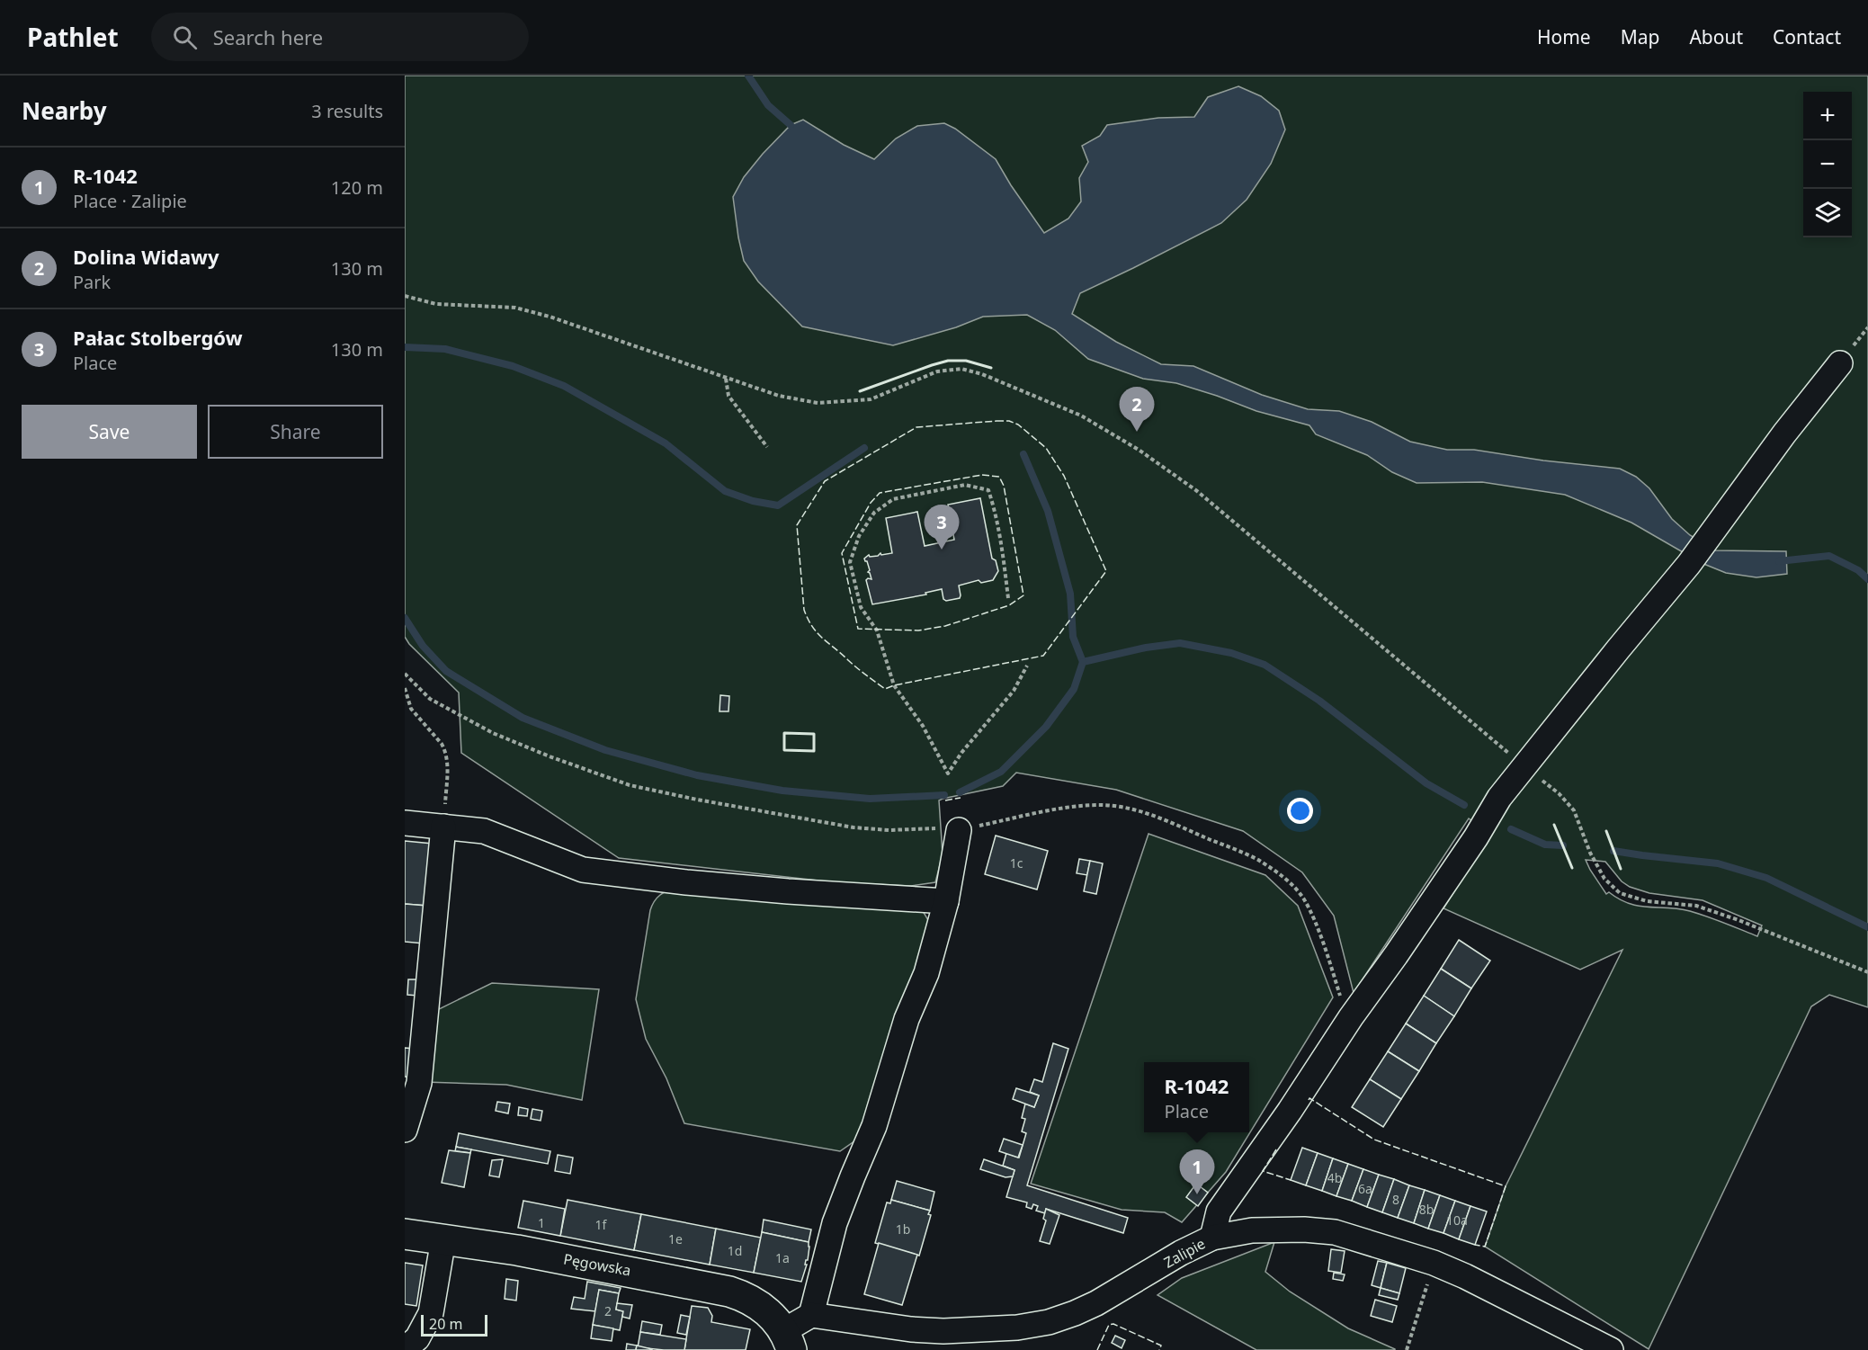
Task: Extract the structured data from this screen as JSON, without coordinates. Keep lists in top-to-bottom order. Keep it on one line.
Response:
{"streets":{"main road":["Pęgowska"],"street":["Zalipie"]},"house_numbers":["1c","4b","6a","8","8b","10a","1","1f","1b","1e","1d","1a","2"],"scale_bar":"20 m","page":{"header":"Pathlet","search":"Search here","nav":["Home","Map","About","Contact"],"heading":["Nearby","3 results"],"map_buttons":["+","−"],"list":[{"mark":"1","name":"R-1042","note":"Place · Zalipie","value":"120 m"},{"mark":"2","name":"Dolina Widawy","note":"Park","value":"130 m"},{"mark":"3","name":"Pałac Stolbergów","note":"Place","value":"130 m"}],"pins":["2","3","1"],"buttons":["Save","Share"],"popup":["R-1042","Place"],"scale":"20 m"}}
